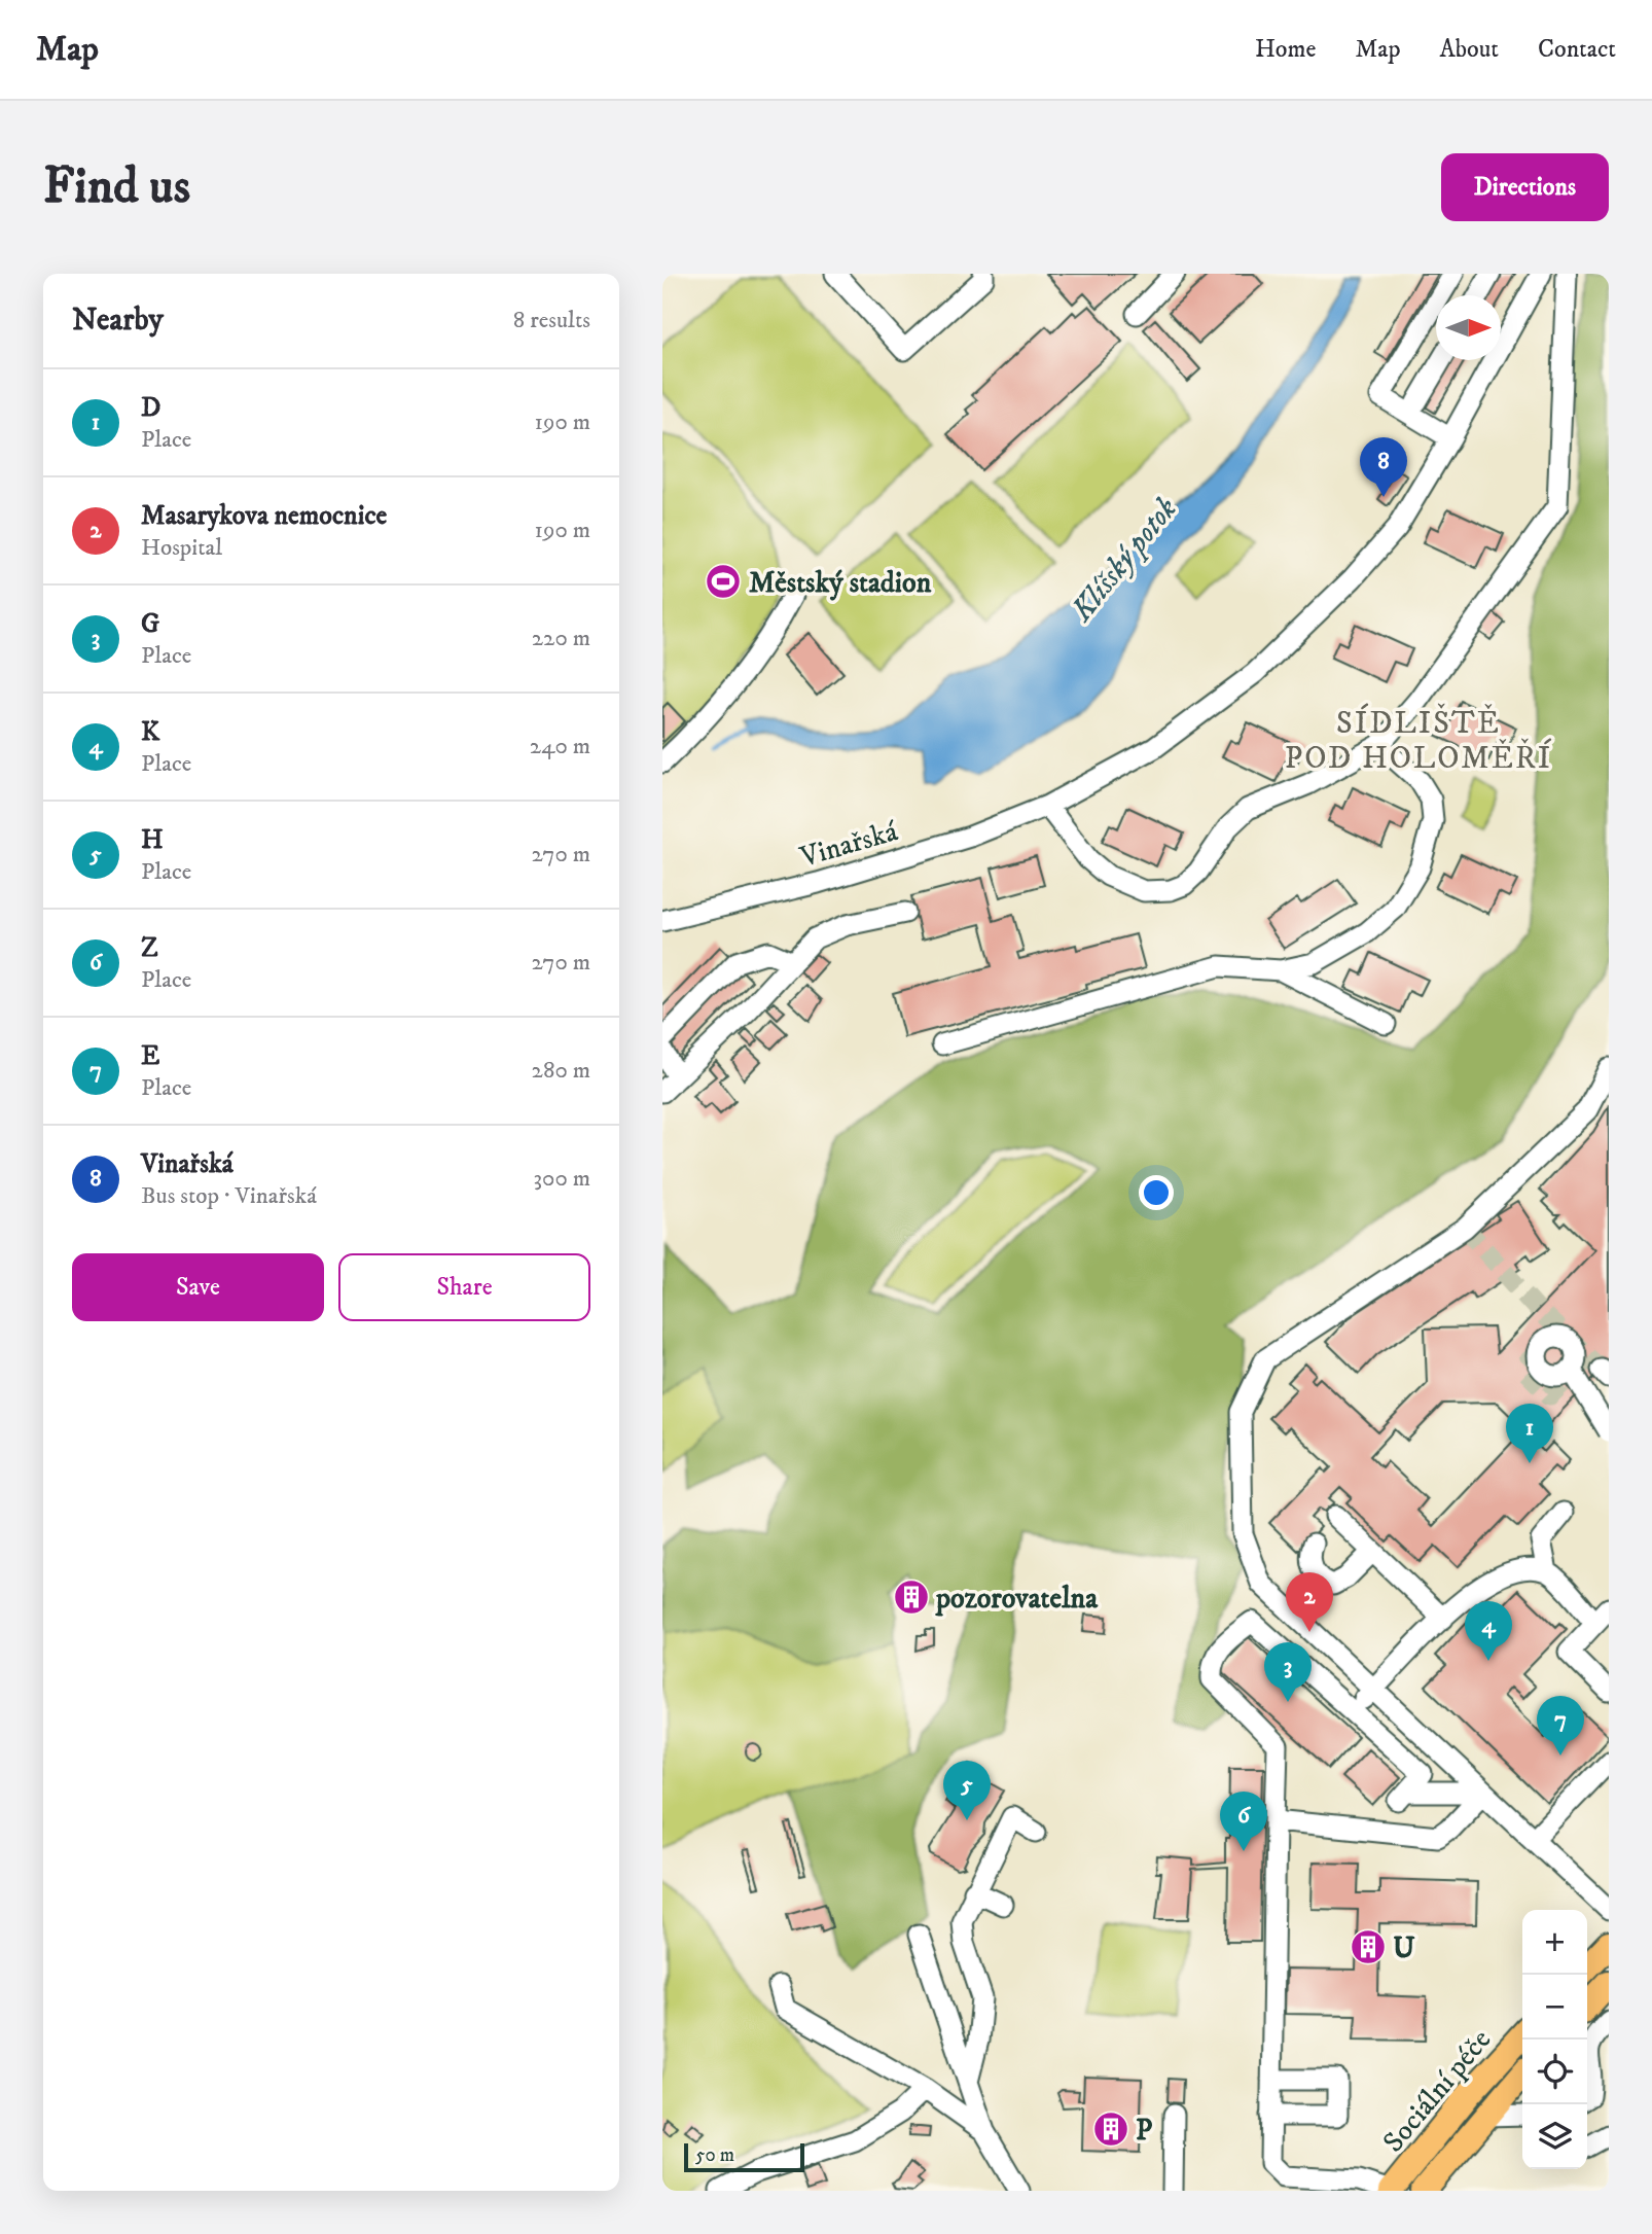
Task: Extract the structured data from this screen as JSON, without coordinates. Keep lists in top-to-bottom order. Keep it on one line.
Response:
{"streets":{"main road":["Sociální péče"],"street":["Vinařská"]},"districts":["SÍDLIŠTĚ POD HOLOMĚŘÍ"],"water":["Klíšský potok"],"places":{"sports":["Městský stadion"],"building":["pozorovatelna","U","P"]},"scale_bar":"50 m","north":"right","page":{"header":"Map","nav":["Home","Map","About","Contact"],"buttons":["Directions",["Save","Share"]],"title":"Find us","heading":["Nearby","8 results"],"list":[{"mark":"1","name":"D","note":"Place","value":"190 m"},{"mark":"2","name":"Masarykova nemocnice","note":"Hospital","value":"190 m"},{"mark":"3","name":"G","note":"Place","value":"220 m"},{"mark":"4","name":"K","note":"Place","value":"240 m"},{"mark":"5","name":"H","note":"Place","value":"270 m"},{"mark":"6","name":"Z","note":"Place","value":"270 m"},{"mark":"7","name":"E","note":"Place","value":"280 m"},{"mark":"8","name":"Vinařská","note":"Bus stop · Vinařská","value":"300 m"}],"pins":["8","1","2","4","3","7","5","6"],"map_buttons":["+","−"],"scale":"50 m"}}
